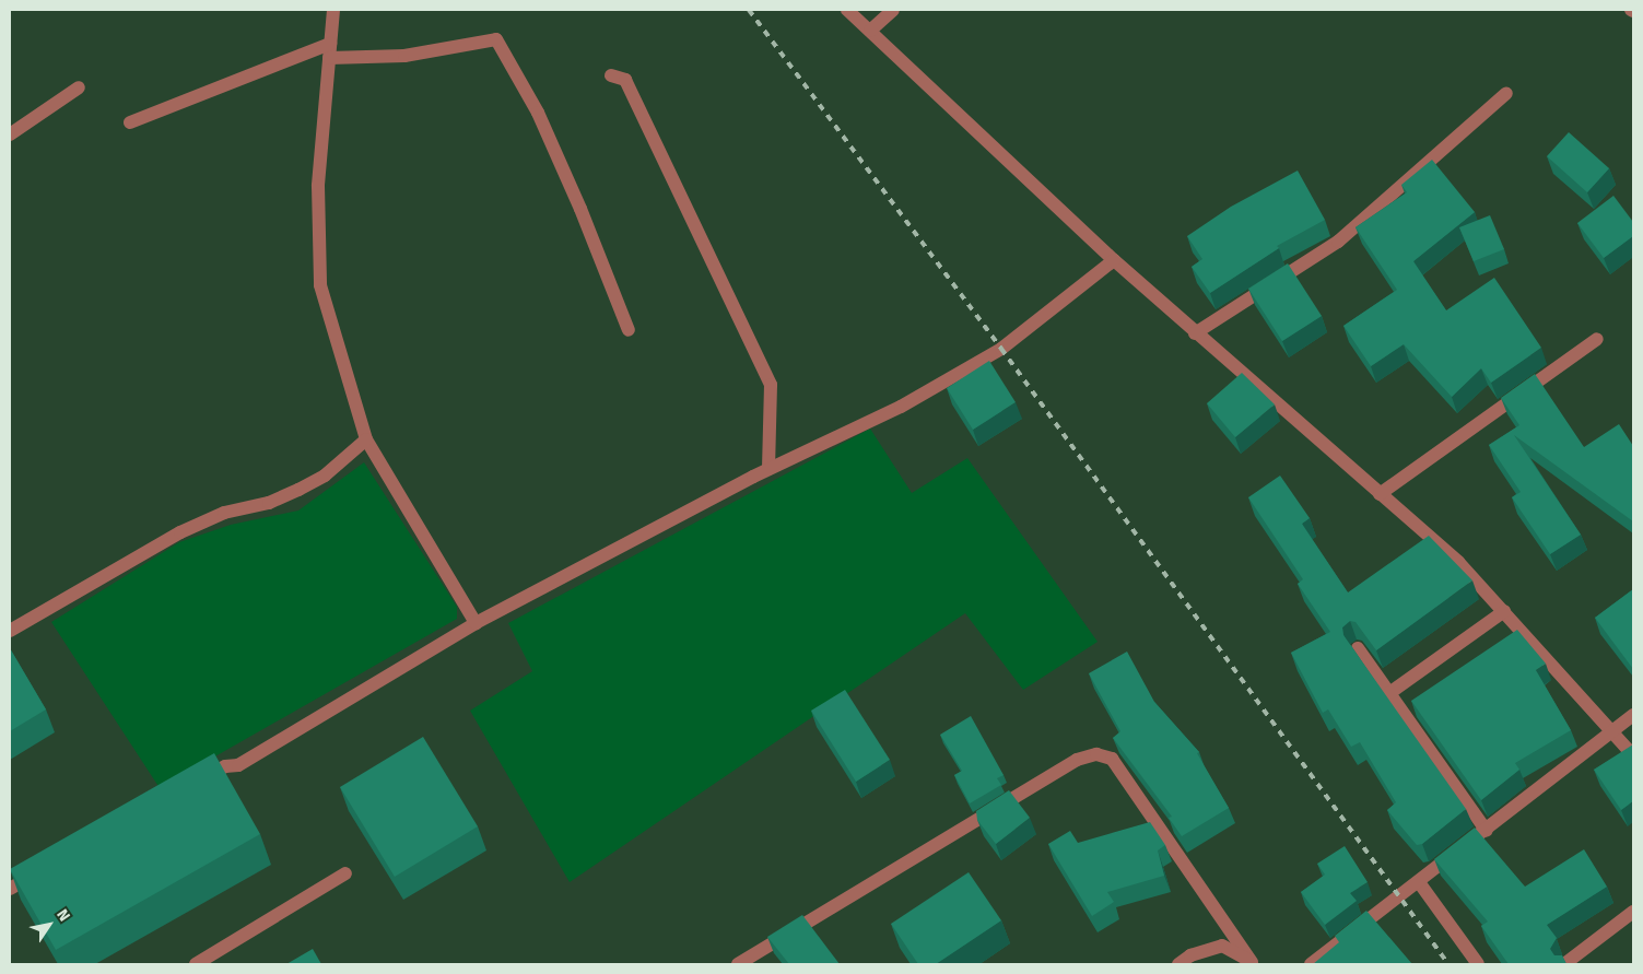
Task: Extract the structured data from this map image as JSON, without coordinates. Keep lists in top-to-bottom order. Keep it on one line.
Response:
{"north":"top right"}
